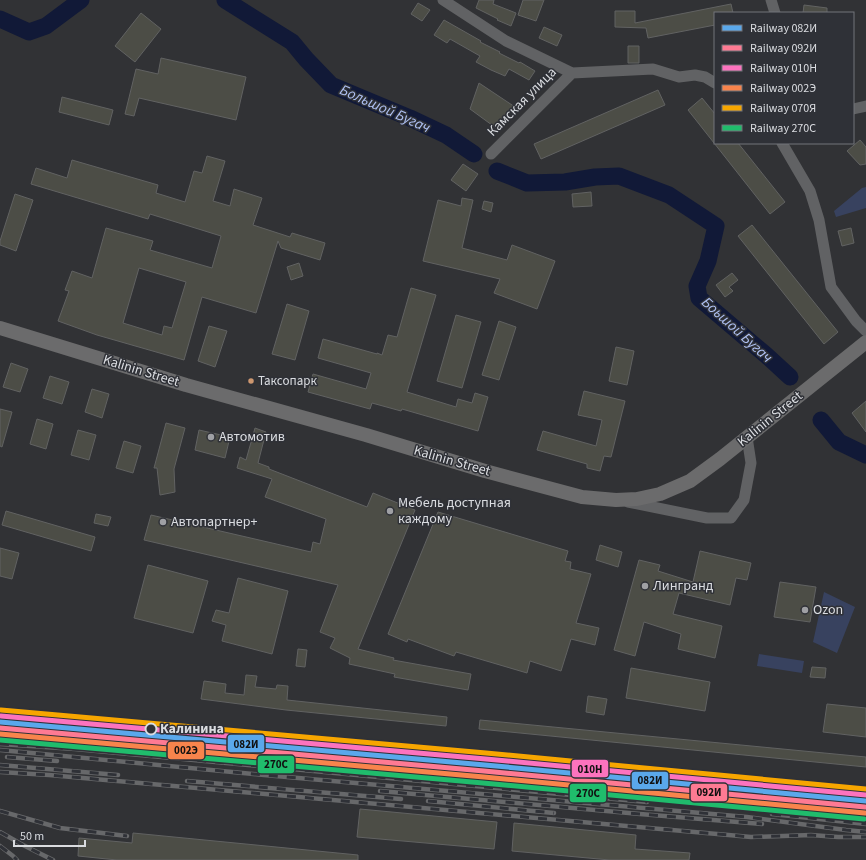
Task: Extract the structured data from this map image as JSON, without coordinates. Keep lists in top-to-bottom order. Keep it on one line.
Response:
{"streets":{"main road":["Kalinin Street"],"street":["Камская улица"]},"water":["Большой Бугач","Боьшой Бугач"],"places":["Таксопарк","Автомотив","Мебель доступная каждому","Автопартнер+","Лингранд","Ozon","Калинина"],"lines":["rail line 070Я","rail line 010Н","rail line 082И","rail line 092И","rail line 002Э","rail line 270С"],"legend":["Railway 082И","Railway 092И","Railway 010Н","Railway 002Э","Railway 070Я","Railway 270С"],"scale_bar":"50 m"}
